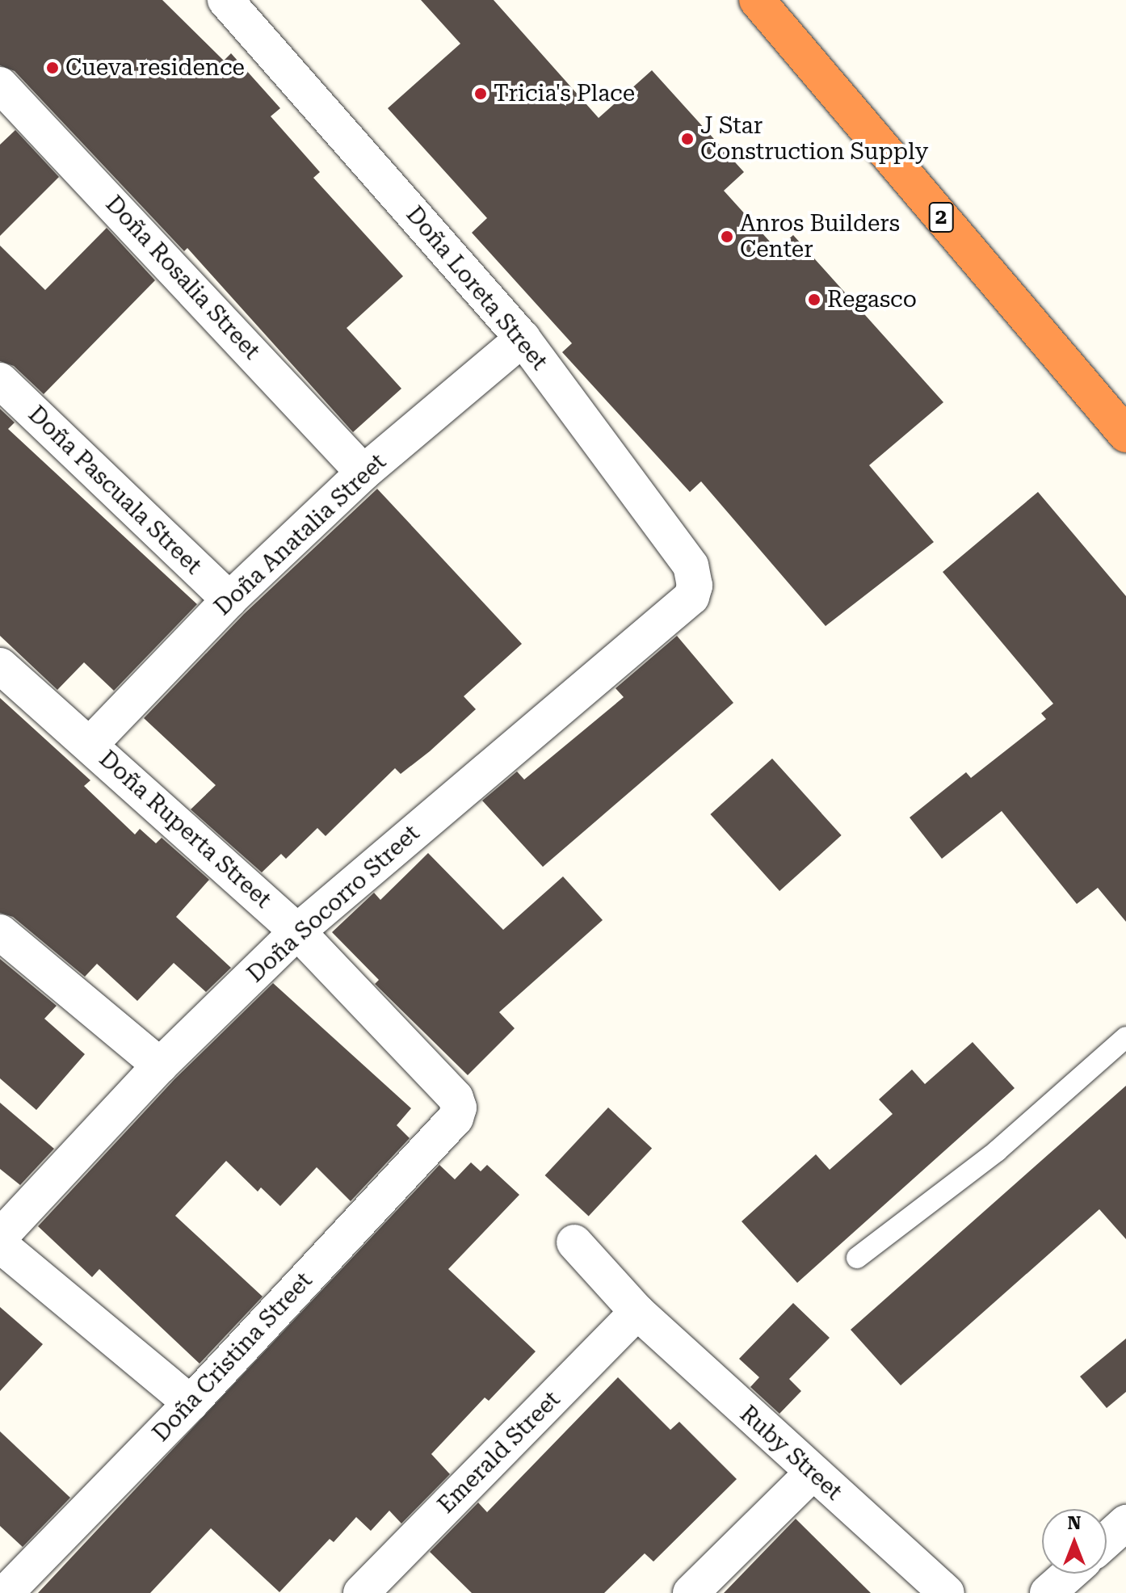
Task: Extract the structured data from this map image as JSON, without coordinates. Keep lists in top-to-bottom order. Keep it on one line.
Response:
{"streets":{"highway":["2"],"street":["Doña Rosalia Street","Doña Loreta Street","Doña Pascuala Street","Doña Anatalia Street","Doña Ruperta Street","Doña Socorro Street","Doña Cristina Street","Emerald Street","Ruby Street"]},"crossings":[["Doña Rosalia Street","Doña Anatalia Street"],["Doña Loreta Street","Doña Anatalia Street"],["Doña Loreta Street","Doña Socorro Street"],["Doña Pascuala Street","Doña Anatalia Street"],["Doña Anatalia Street","Doña Ruperta Street"],["Doña Ruperta Street","Doña Socorro Street"],["Doña Ruperta Street","Doña Cristina Street"],["Emerald Street","Ruby Street"]],"places":["Cueva residence","Tricia's Place","J Star Construction Supply","Anros Builders Center","Regasco"],"north":"top"}
